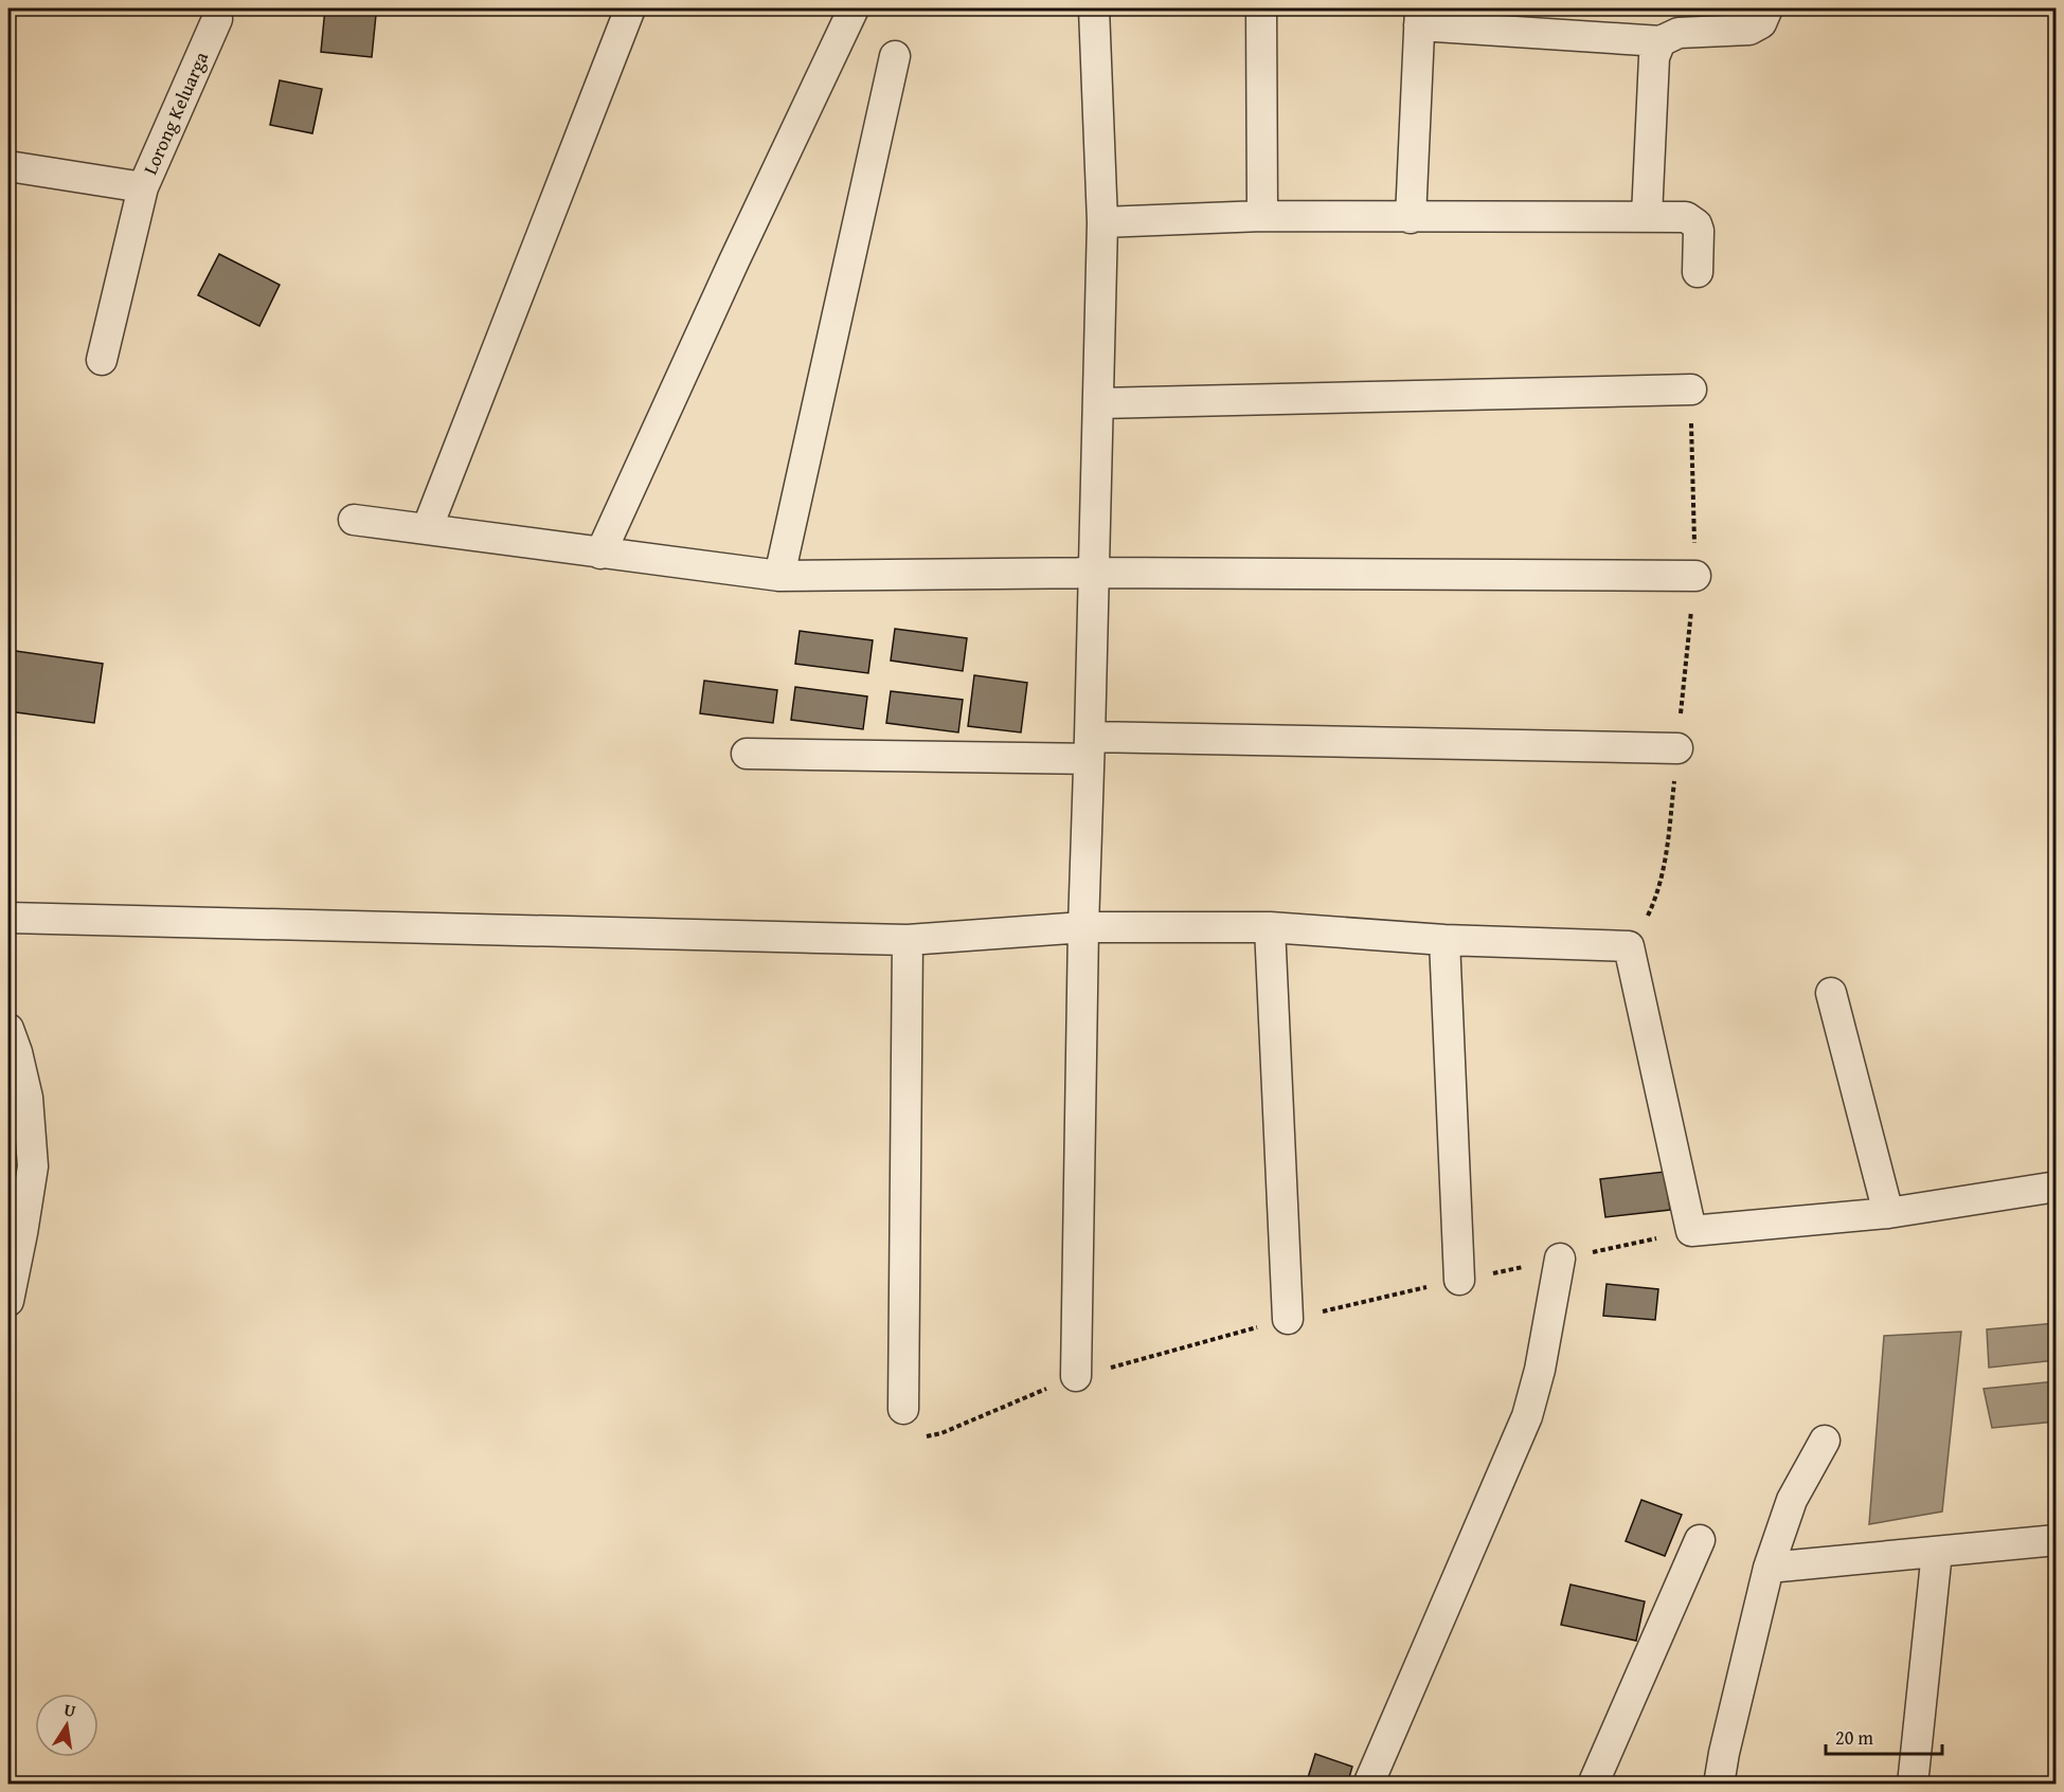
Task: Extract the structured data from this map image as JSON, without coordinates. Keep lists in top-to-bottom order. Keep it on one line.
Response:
{"streets":{"street":["Lorong Keluarga"]},"scale_bar":"20 m","north":"top"}
